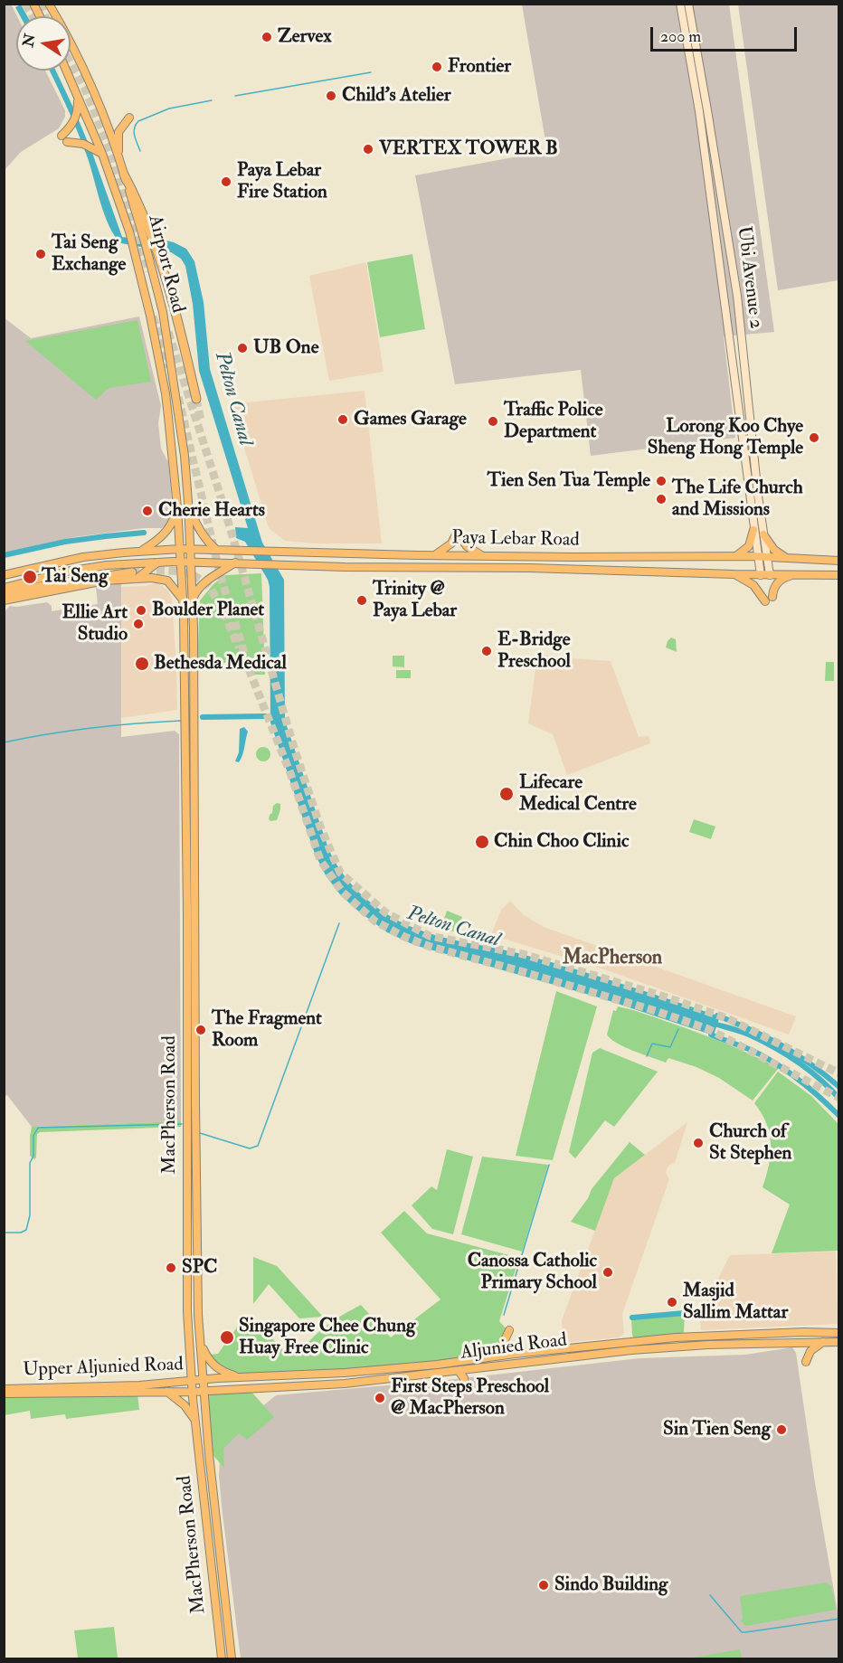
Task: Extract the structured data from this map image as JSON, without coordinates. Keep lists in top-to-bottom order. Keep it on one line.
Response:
{"streets":{"main road":["Airport Road","Ubi Avenue 2","Paya Lebar Road","MacPherson Road","Aljunied Road","Upper Aljunied Road"]},"crossings":[["Airport Road","Paya Lebar Road"],["Airport Road","MacPherson Road"],["Ubi Avenue 2","Paya Lebar Road"],["Paya Lebar Road","MacPherson Road"],["MacPherson Road","Aljunied Road"],["MacPherson Road","Upper Aljunied Road"],["Aljunied Road","Upper Aljunied Road"]],"districts":["MacPherson"],"water":["Pelton Canal"],"places":["Zervex","Frontier","Child's Atelier","VERTEX TOWER B","Paya Lebar Fire Station","Tai Seng Exchange","UB One","Games Garage","Traffic Police Department","Lorong Koo Chye Sheng Hong Temple","Tien Sen Tua Temple","The Life Church and Missions","Cherie Hearts","Tai Seng","Trinity @ Paya Lebar","Boulder Planet","Ellie Art Studio","E-Bridge Preschool","Bethesda Medical","Lifecare Medical Centre","Chin Choo Clinic","The Fragment Room","Church of St Stephen","SPC","Canossa Catholic Primary School","Masjid Sallim Mattar","Singapore Chee Chung Huay Free Clinic","First Steps Preschool @ MacPherson","Sin Tien Seng","Sindo Building"],"scale_bar":"200 m","north":"left"}
